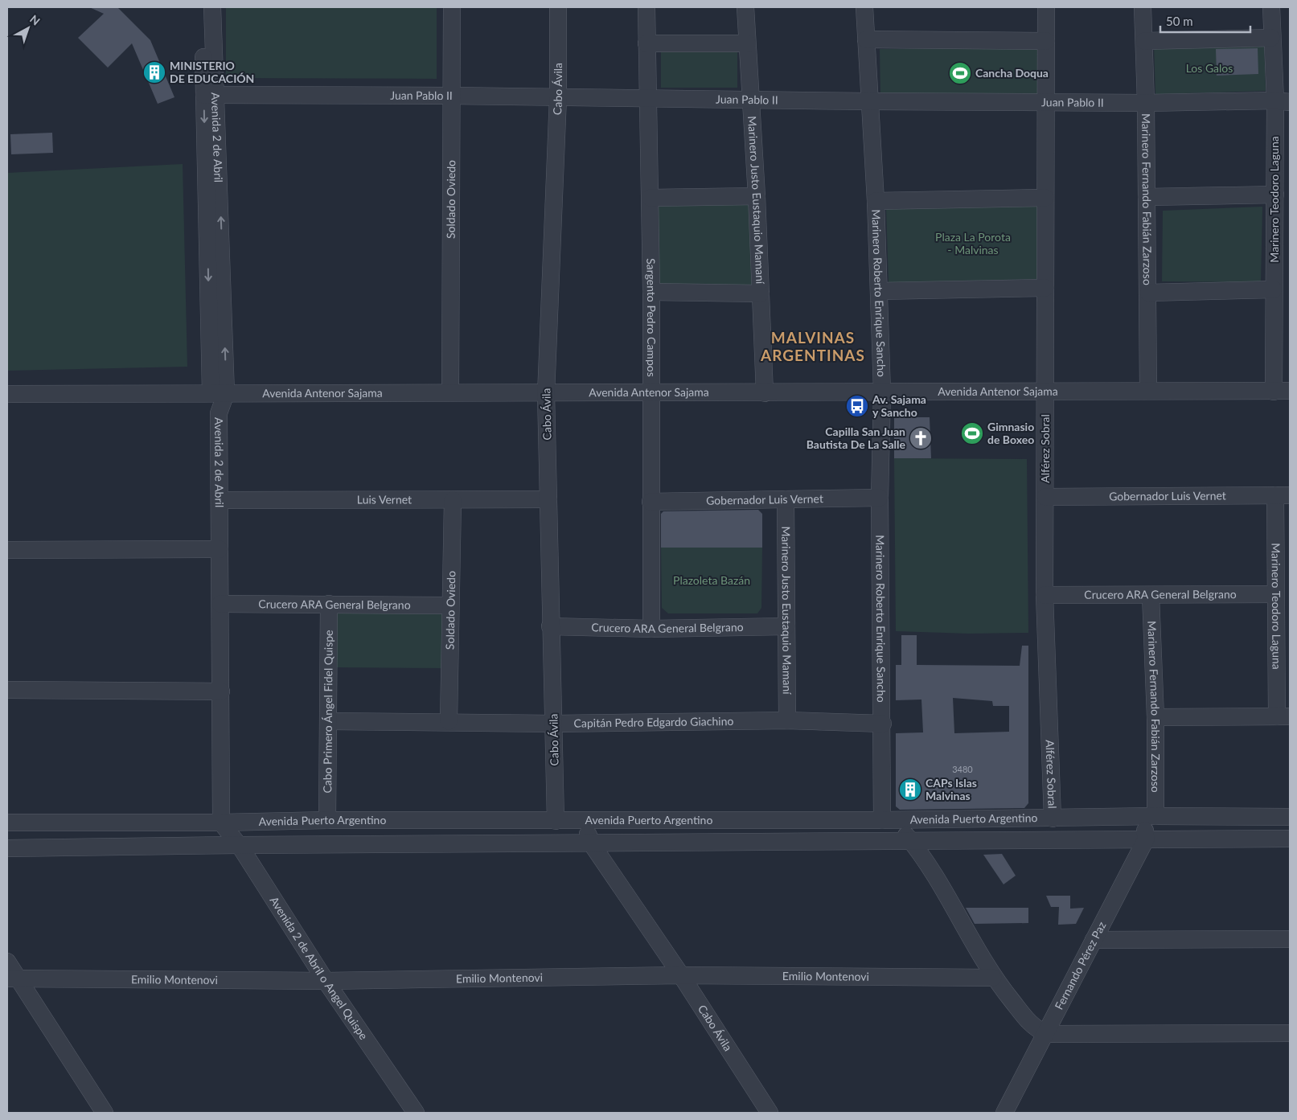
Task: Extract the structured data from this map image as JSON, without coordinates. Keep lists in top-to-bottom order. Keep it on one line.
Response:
{"streets":{"street":["Cabo Ávila","Juan Pablo II","Avenida 2 de Abril","Marinero Fernando Fabián Zarzoso","Soldado Oviedo","Marinero Teodoro Laguna","Marinero Justo Eustaquio Mamaní","Marinero Roberto Enrique Sancho","Sargento Pedro Campos","Avenida Antenor Sajama","Alférez Sobral","Gobernador Luis Vernet","Luis Vernet","Crucero ARA General Belgrano","Cabo Primero Ángel Fidel Quispe","Capitán Pedro Edgardo Giachino","Avenida Puerto Argentino","Fernando Pérez Paz","Avenida 2 de Abril o Angel Quispe","Emilio Montenovi"]},"crossings":[["Cabo Ávila","Juan Pablo II"],["Cabo Ávila","Avenida Antenor Sajama"],["Cabo Ávila","Luis Vernet"],["Cabo Ávila","Crucero ARA General Belgrano"],["Cabo Ávila","Capitán Pedro Edgardo Giachino"],["Cabo Ávila","Avenida Puerto Argentino"],["Cabo Ávila","Emilio Montenovi"],["Juan Pablo II","Avenida 2 de Abril"],["Juan Pablo II","Marinero Fernando Fabián Zarzoso"],["Juan Pablo II","Soldado Oviedo"],["Juan Pablo II","Marinero Teodoro Laguna"],["Juan Pablo II","Marinero Justo Eustaquio Mamaní"],["Juan Pablo II","Marinero Roberto Enrique Sancho"],["Juan Pablo II","Sargento Pedro Campos"],["Juan Pablo II","Alférez Sobral"],["Avenida 2 de Abril","Avenida Antenor Sajama"],["Avenida 2 de Abril","Luis Vernet"],["Avenida 2 de Abril","Crucero ARA General Belgrano"],["Avenida 2 de Abril","Avenida Puerto Argentino"],["Avenida 2 de Abril","Avenida 2 de Abril o Angel Quispe"],["Marinero Fernando Fabián Zarzoso","Avenida Antenor Sajama"],["Marinero Fernando Fabián Zarzoso","Crucero ARA General Belgrano"],["Marinero Fernando Fabián Zarzoso","Avenida Puerto Argentino"],["Soldado Oviedo","Avenida Antenor Sajama"],["Soldado Oviedo","Luis Vernet"],["Soldado Oviedo","Crucero ARA General Belgrano"],["Soldado Oviedo","Capitán Pedro Edgardo Giachino"],["Marinero Teodoro Laguna","Avenida Antenor Sajama"],["Marinero Teodoro Laguna","Gobernador Luis Vernet"],["Marinero Teodoro Laguna","Crucero ARA General Belgrano"],["Marinero Justo Eustaquio Mamaní","Avenida Antenor Sajama"],["Marinero Justo Eustaquio Mamaní","Gobernador Luis Vernet"],["Marinero Justo Eustaquio Mamaní","Crucero ARA General Belgrano"],["Marinero Justo Eustaquio Mamaní","Capitán Pedro Edgardo Giachino"],["Marinero Roberto Enrique Sancho","Avenida Antenor Sajama"],["Marinero Roberto Enrique Sancho","Gobernador Luis Vernet"],["Marinero Roberto Enrique Sancho","Capitán Pedro Edgardo Giachino"],["Marinero Roberto Enrique Sancho","Avenida Puerto Argentino"],["Sargento Pedro Campos","Avenida Antenor Sajama"],["Sargento Pedro Campos","Gobernador Luis Vernet"],["Sargento Pedro Campos","Crucero ARA General Belgrano"],["Avenida Antenor Sajama","Alférez Sobral"],["Alférez Sobral","Gobernador Luis Vernet"],["Alférez Sobral","Crucero ARA General Belgrano"],["Alférez Sobral","Avenida Puerto Argentino"],["Crucero ARA General Belgrano","Cabo Primero Ángel Fidel Quispe"],["Cabo Primero Ángel Fidel Quispe","Capitán Pedro Edgardo Giachino"],["Cabo Primero Ángel Fidel Quispe","Avenida Puerto Argentino"],["Avenida Puerto Argentino","Fernando Pérez Paz"],["Avenida Puerto Argentino","Avenida 2 de Abril o Angel Quispe"],["Avenida 2 de Abril o Angel Quispe","Emilio Montenovi"]],"districts":["MALVINAS ARGENTINAS"],"parks":["Los Galos","Plaza La Porota - Malvinas","Plazoleta Bazán"],"places":{"building":["MINISTERIO DE EDUCACIÓN","CAPs Islas Malvinas"],"sports":["Cancha Doqua","Gimnasio de Boxeo"],"bus stop":["Av. Sajama y Sancho"],"church":["Capilla San Juan Bautista De La Salle"]},"house_numbers":["3480"],"scale_bar":"50 m","north":"top right"}
